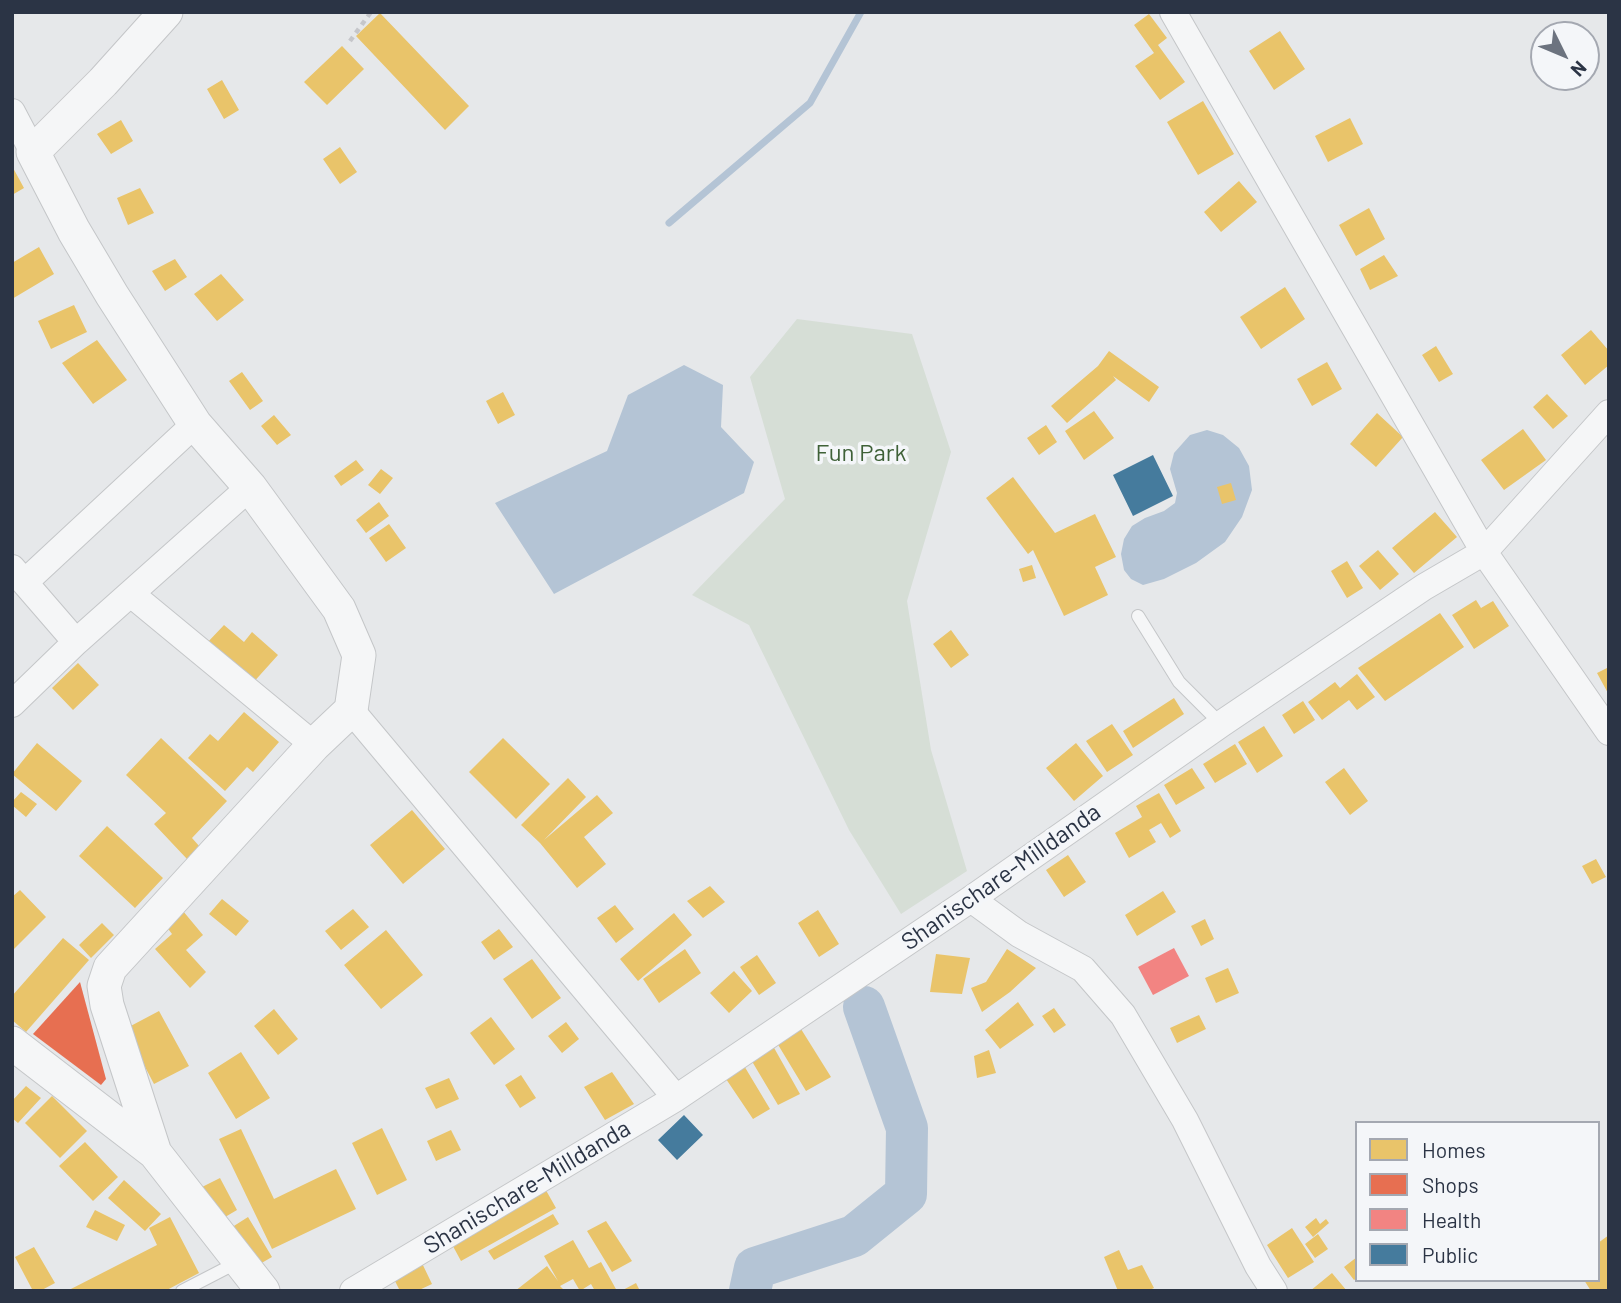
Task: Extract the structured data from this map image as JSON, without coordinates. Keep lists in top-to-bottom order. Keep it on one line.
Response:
{"streets":{"street":["Shanischare-Milldanda"]},"parks":["Fun Park"],"legend":["Homes","Shops","Health","Public"],"north":"bottom right"}
